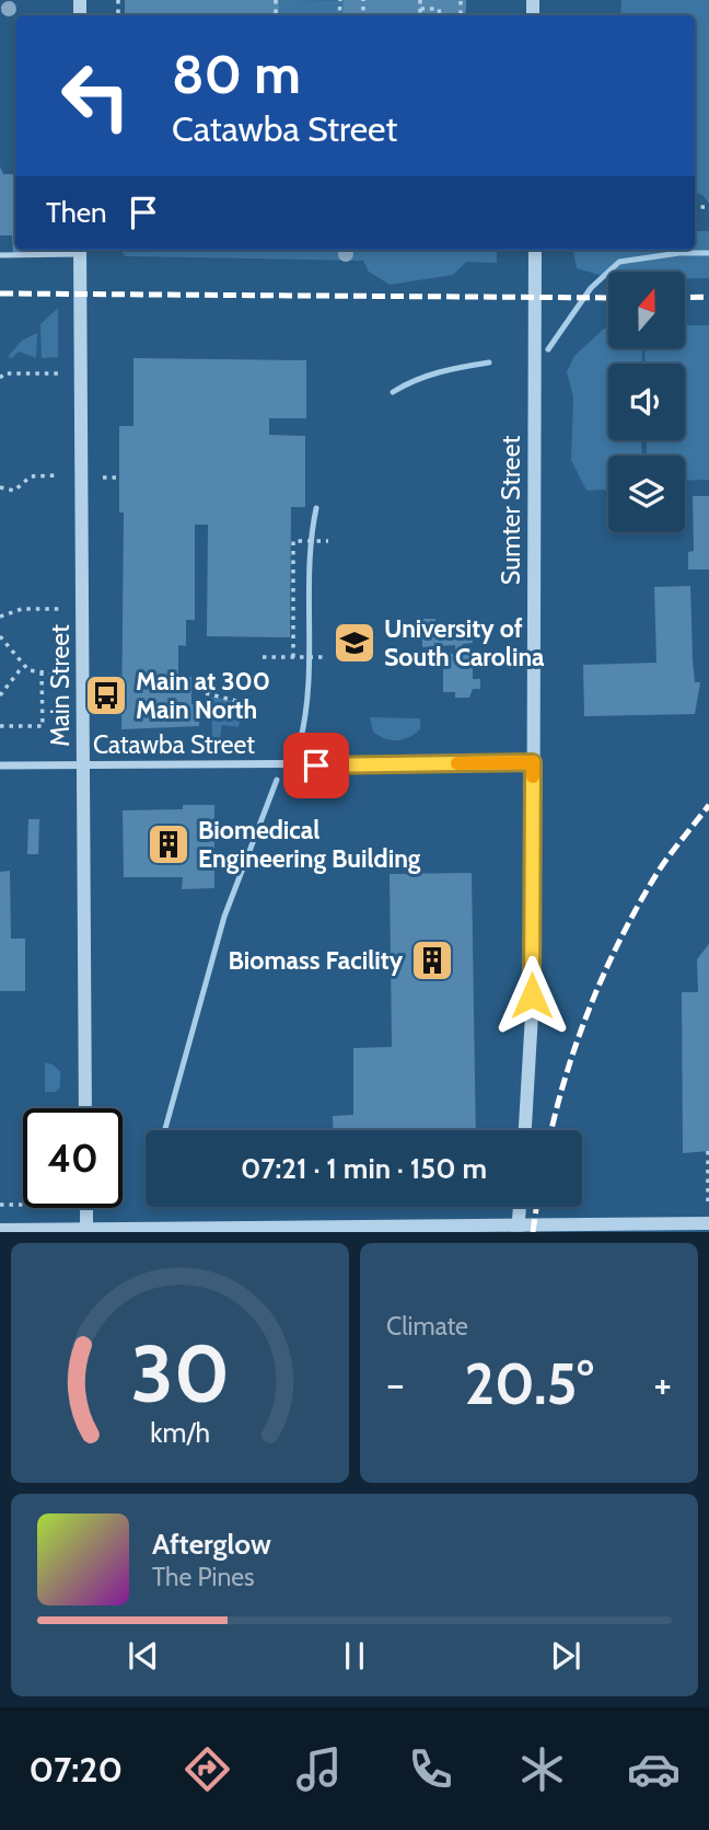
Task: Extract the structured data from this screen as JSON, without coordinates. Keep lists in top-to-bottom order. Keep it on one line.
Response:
{"streets":{"street":["Sumter Street","Main Street","Catawba Street"]},"crossings":[["Sumter Street","Catawba Street"],["Main Street","Catawba Street"]],"places":{"school or university":["University of South Carolina"],"bus stop":["Main at 300 Main North"],"building":["Biomedical Engineering Building","Biomass Facility"]},"north":"top","page":{"turn":["80 m","Catawba Street"],"then":"Then","limit":"40","trip":"07:21 · 1 min · 150 m","tile":"Climate","heat":["−","20.5°","+"],"song":["Afterglow","The Pines"],"tabs":"07:20","gauge":["30","km/h"]}}
